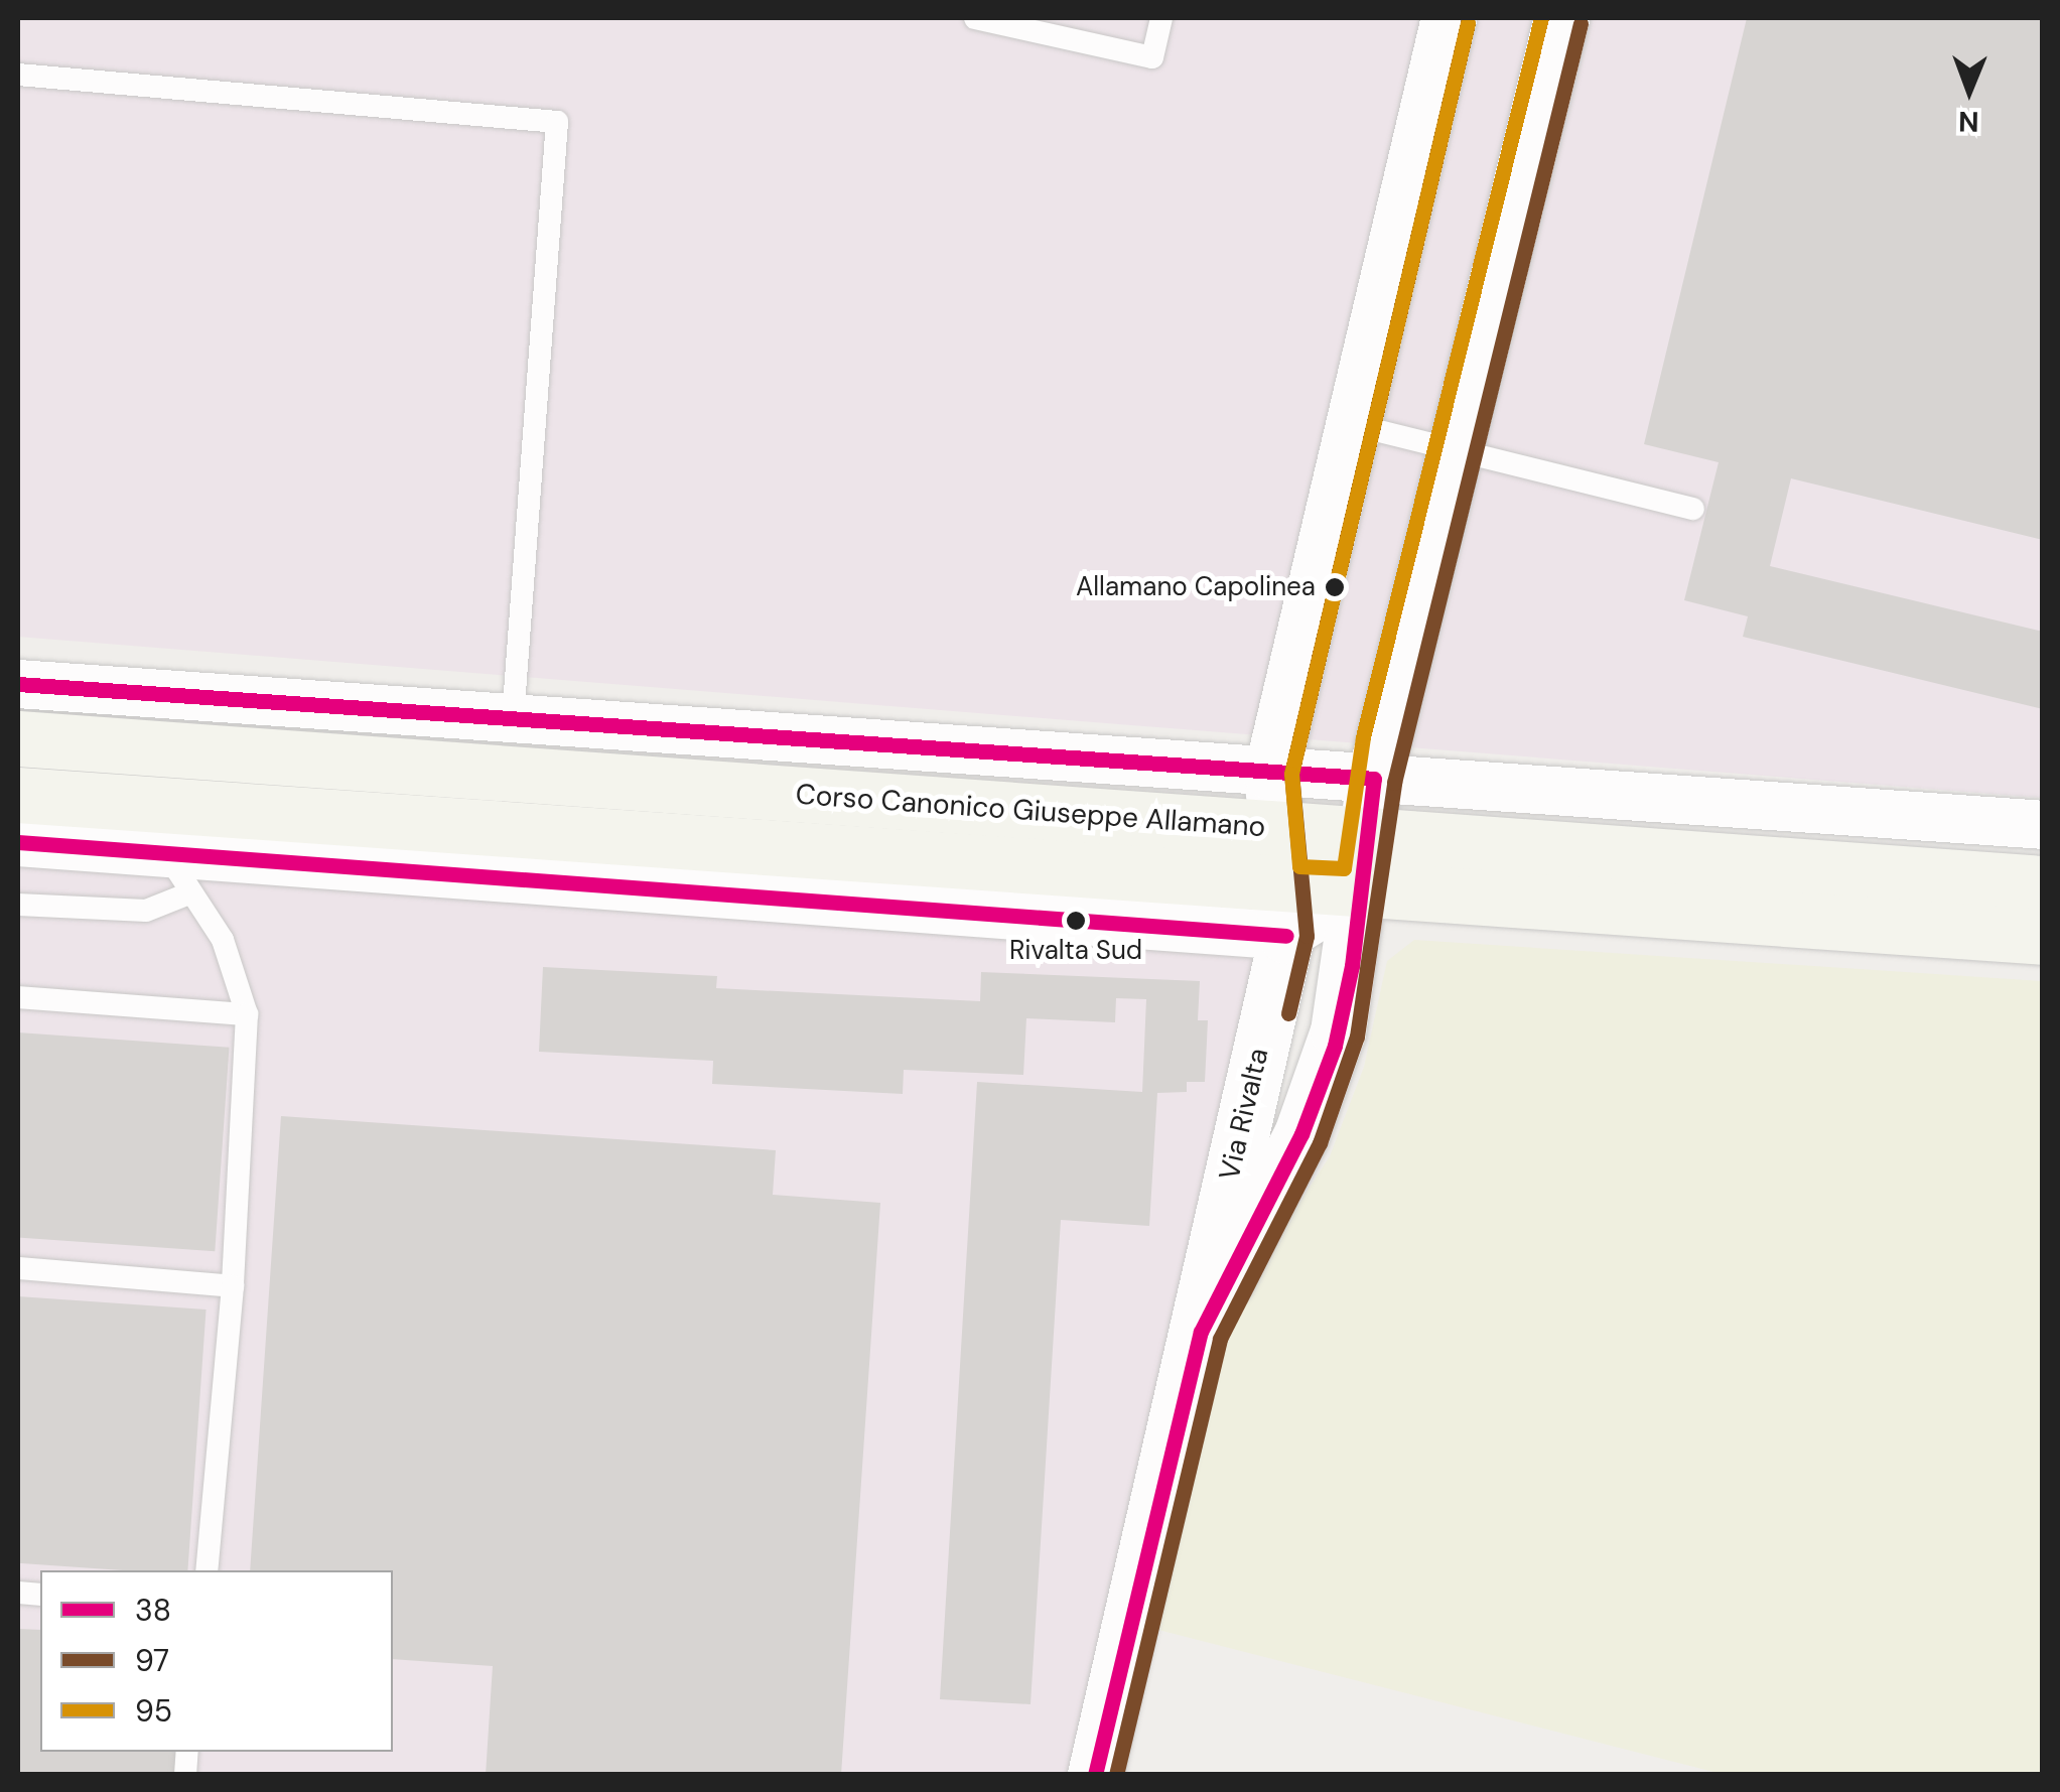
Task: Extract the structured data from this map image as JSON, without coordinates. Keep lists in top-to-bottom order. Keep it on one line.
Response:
{"streets":{"main road":["Corso Canonico Giuseppe Allamano"],"street":["Via Rivalta"]},"crossings":[["Corso Canonico Giuseppe Allamano","Via Rivalta"]],"places":["Allamano Capolinea","Rivalta Sud"],"lines":["transit line 95","transit line 97","transit line 38"],"legend":["38","97","95"],"north":"bottom"}
